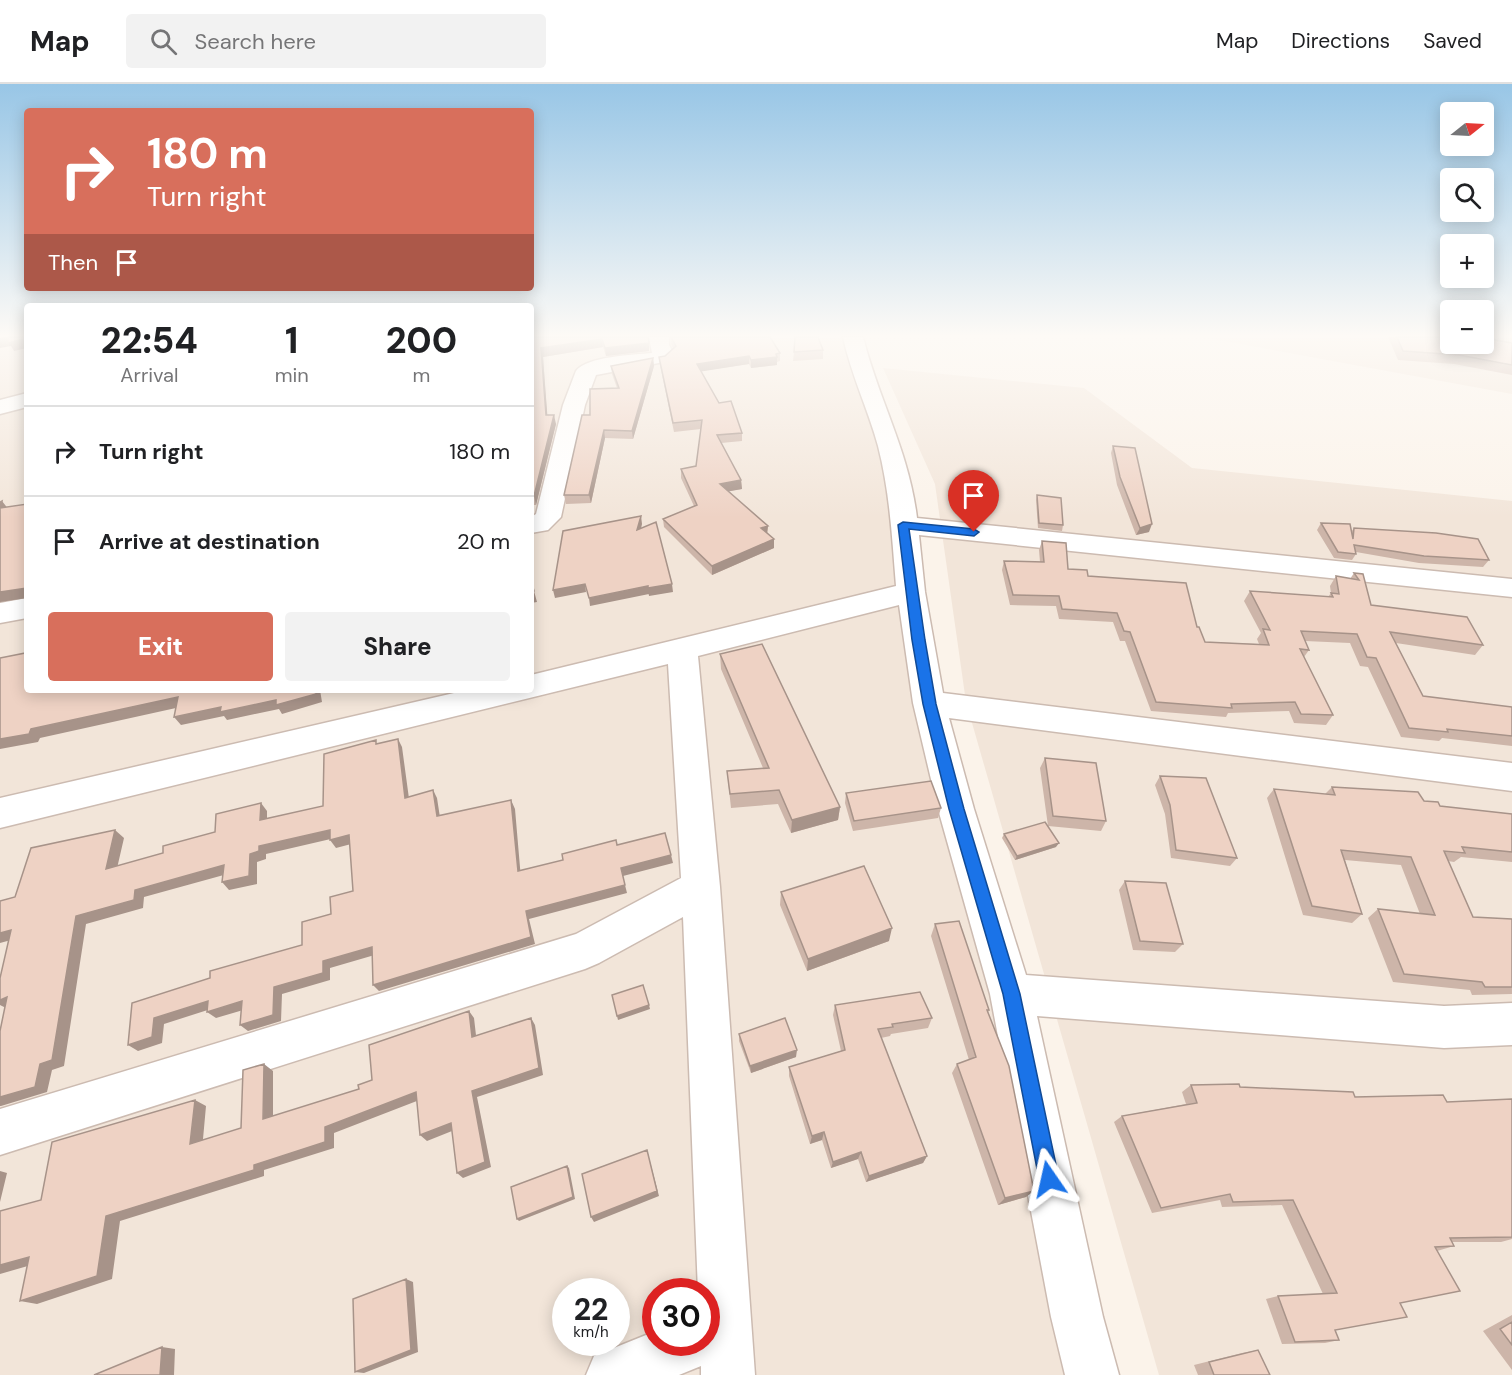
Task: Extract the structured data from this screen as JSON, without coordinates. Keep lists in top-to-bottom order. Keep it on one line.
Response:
{"north":"right","page":{"header":"Map","search":"Search here","nav":["Map","Directions","Saved"],"map_buttons":["+","−"],"turn":["180 m","Turn right"],"then":"Then","eta":["22:54","Arrival","1","min","200","m"],"list":[{"name":"Turn right","value":"180 m"},{"name":"Arrive at destination","value":"20 m"}],"buttons":["Exit","Share"],"speed":"22 km/h","limit":"30"}}
